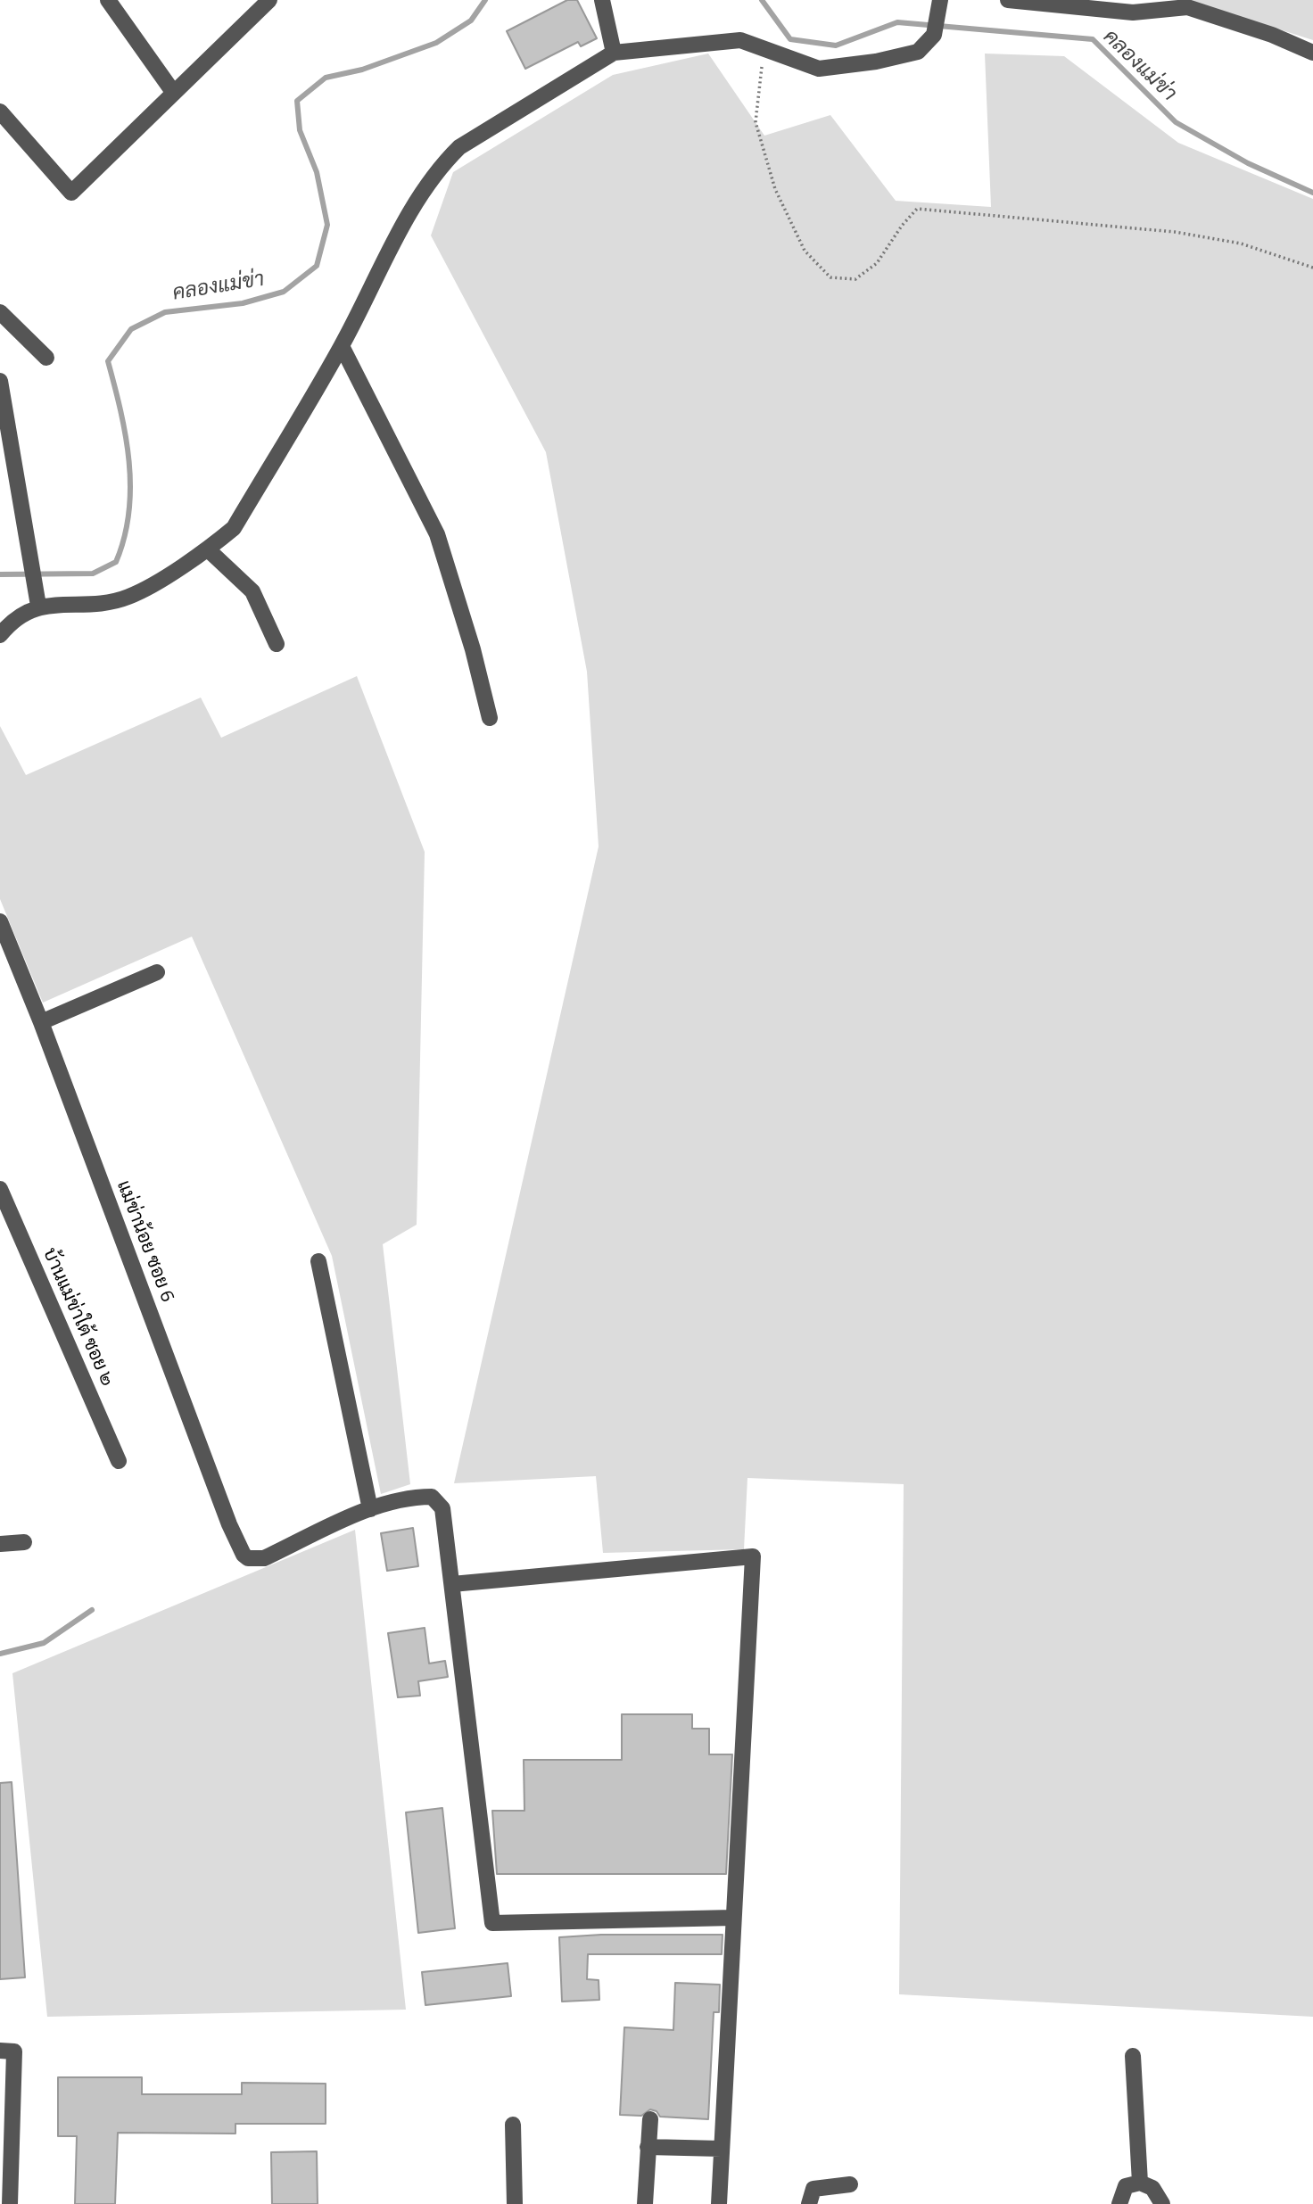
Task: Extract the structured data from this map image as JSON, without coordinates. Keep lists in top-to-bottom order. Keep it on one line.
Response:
{"streets":{"street":["แม่ข่าน้อย ซอย 6","บ้านแม่ข่าใต้ ซอย ๒"]},"water":["คลองแม่ข่า"]}
